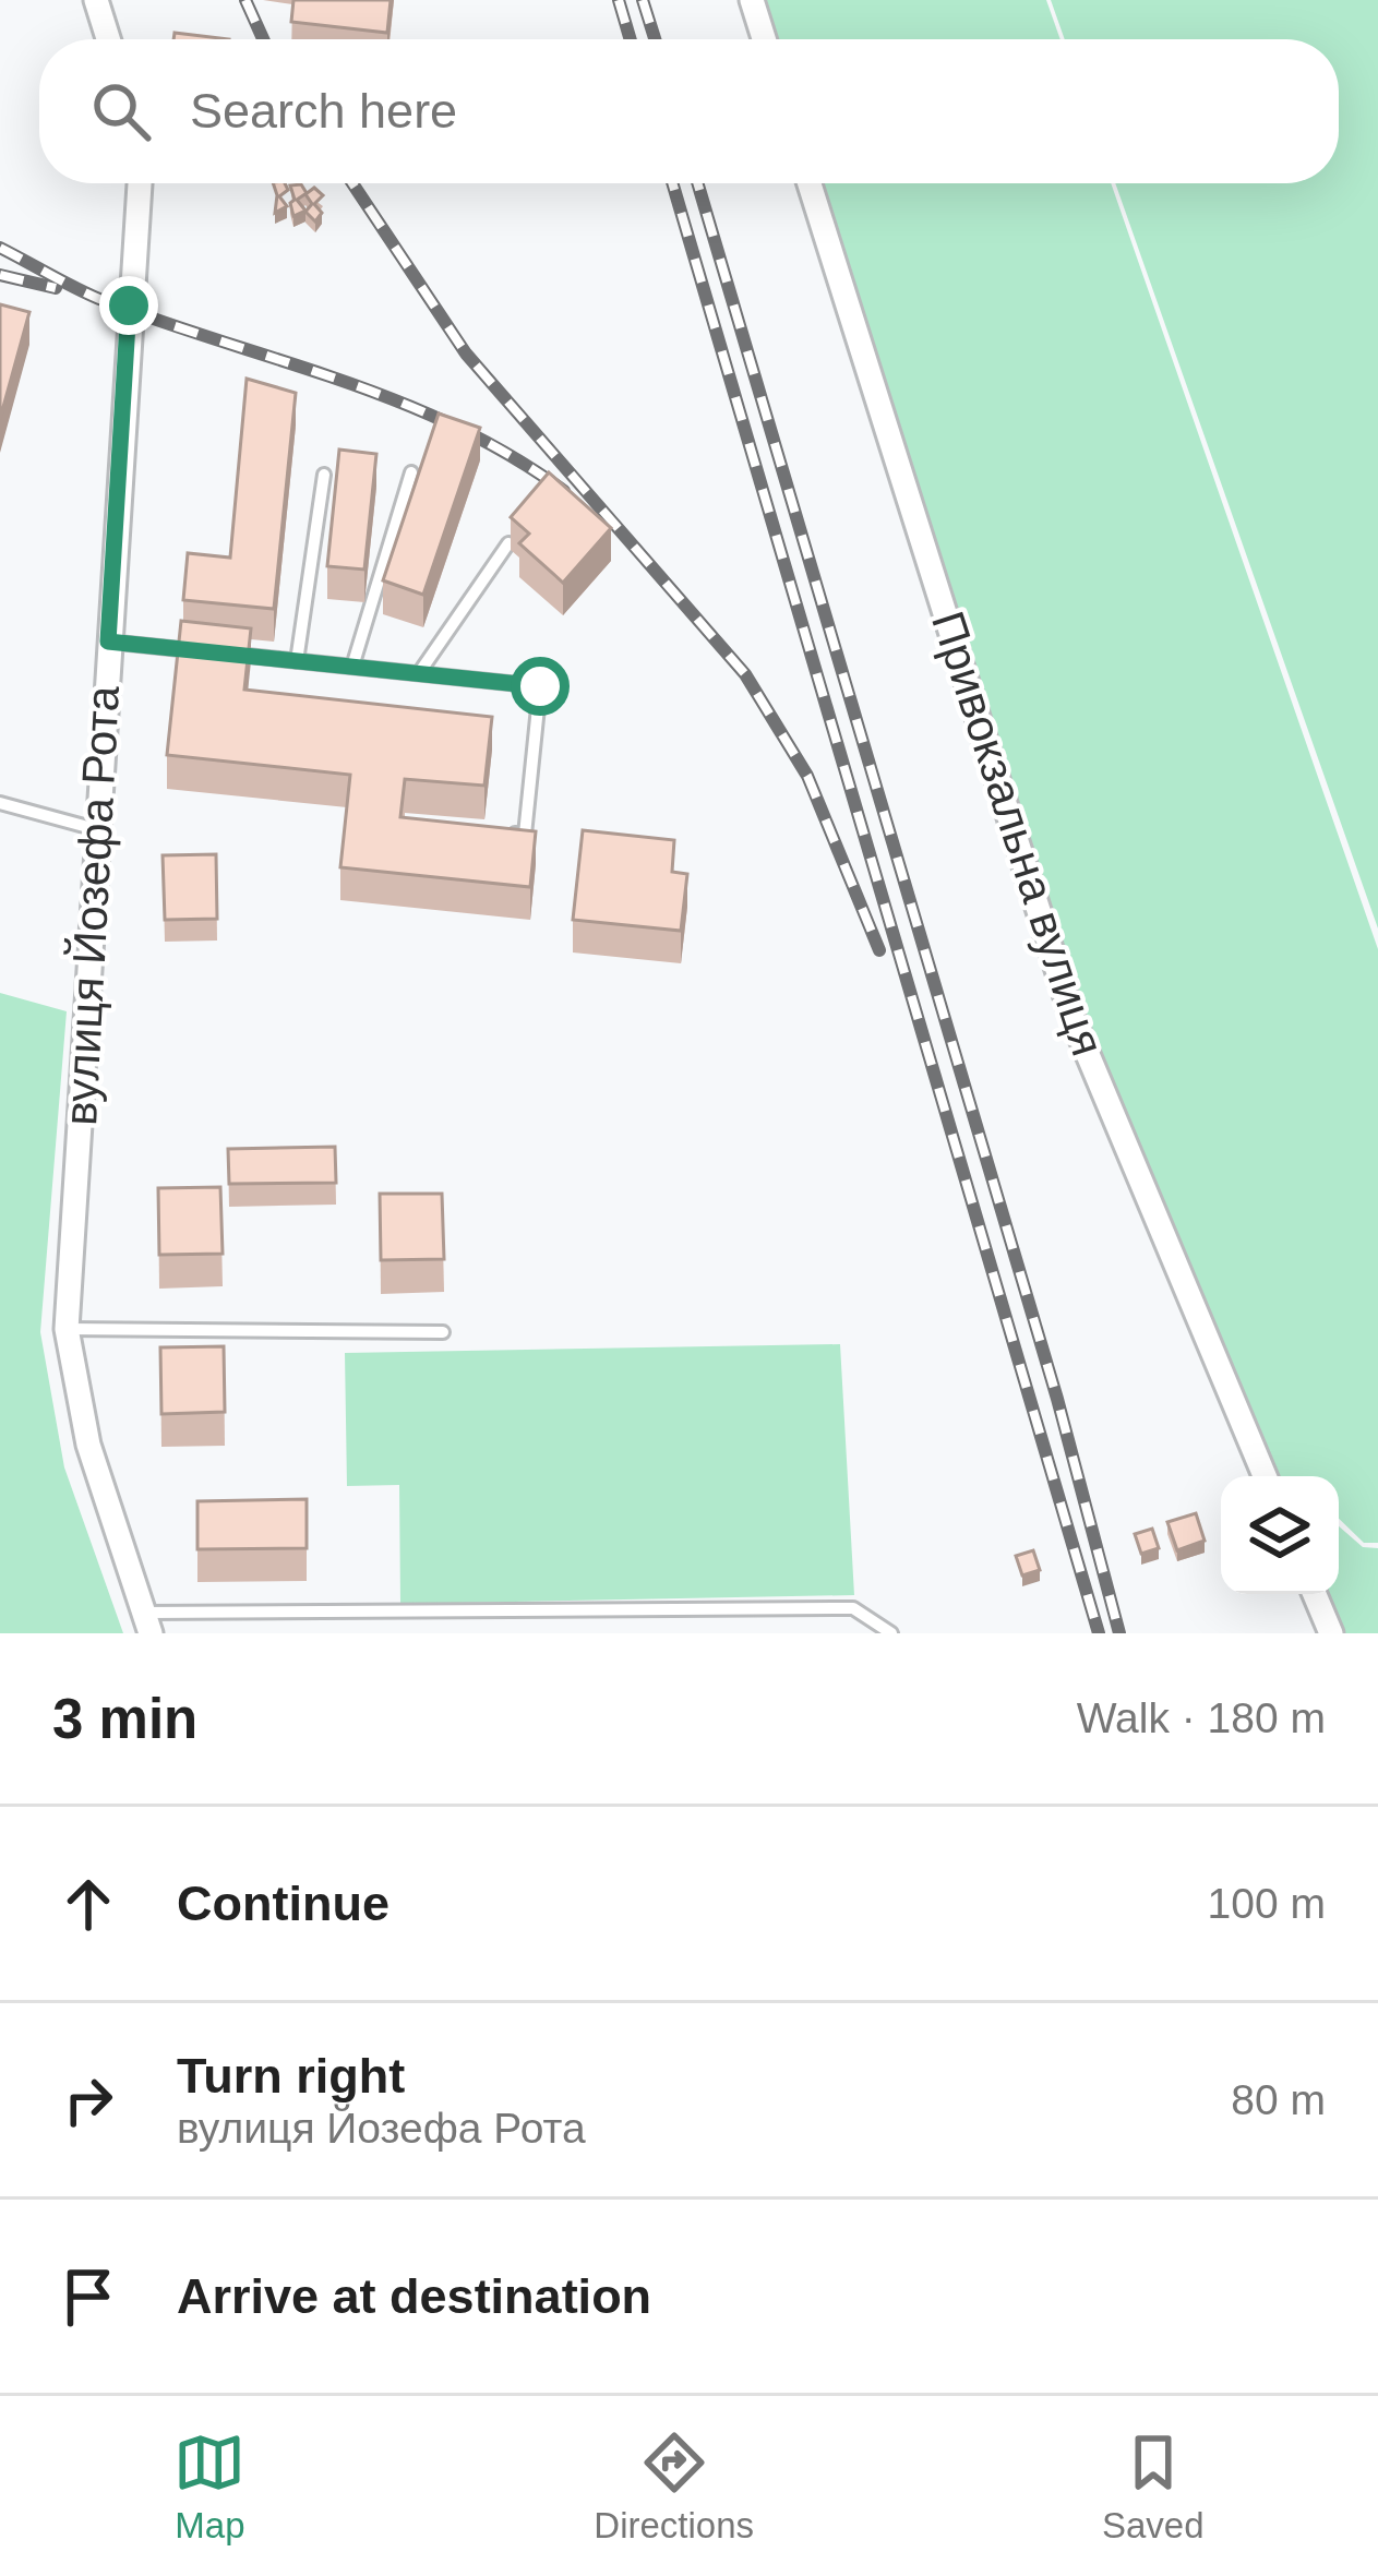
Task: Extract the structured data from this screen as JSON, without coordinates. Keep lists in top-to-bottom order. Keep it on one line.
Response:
{"streets":{"street":["Привокзальна вулиця","вулиця Йозефа Рота"]},"page":{"search":"Search here","heading":["3 min","Walk · 180 m"],"list":[["Continue","100 m"],["Turn right","вулиця Йозефа Рота","80 m"],"Arrive at destination"],"nav":["Map","Directions","Saved"]}}
